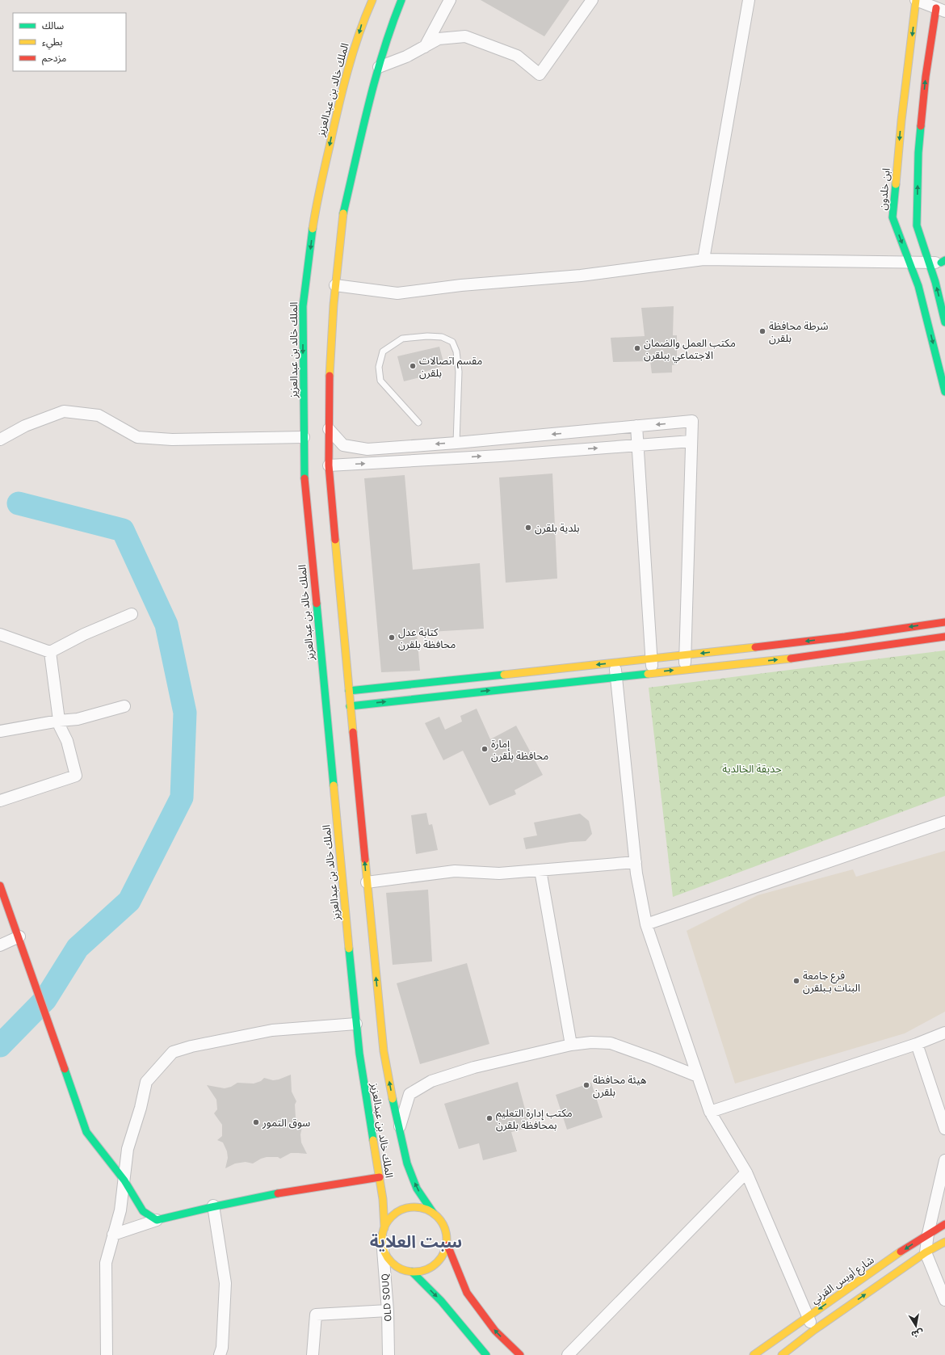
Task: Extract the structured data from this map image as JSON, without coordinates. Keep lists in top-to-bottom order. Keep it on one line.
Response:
{"streets":{"main road":["الملك خالد بن عبدالعزيز","ابن خلدون","شارع أويس القرني"],"street":["OLD SOUQ"]},"crossings":[["الملك خالد بن عبدالعزيز","OLD SOUQ"]],"districts":["سبت العلاية"],"parks":["حديقة الخالدية"],"places":["شرطة محافظة بلقرن","مكتب العمل والضمان الاجتماعي ببلقرن","مقسم اتصالات بلقرن","بلدية بلقرن","كتابة عدل محافظة بلقرن","إمارة محافظة بلقرن","فرع جامعة البنات بـبلقرن","هيئة محافظة بلقرن","مكتب إدارة التعليم بمحافظة بلقرن","سوق التمور"],"legend":["سالك","بطيء","مزدحم"],"north":"bottom"}
